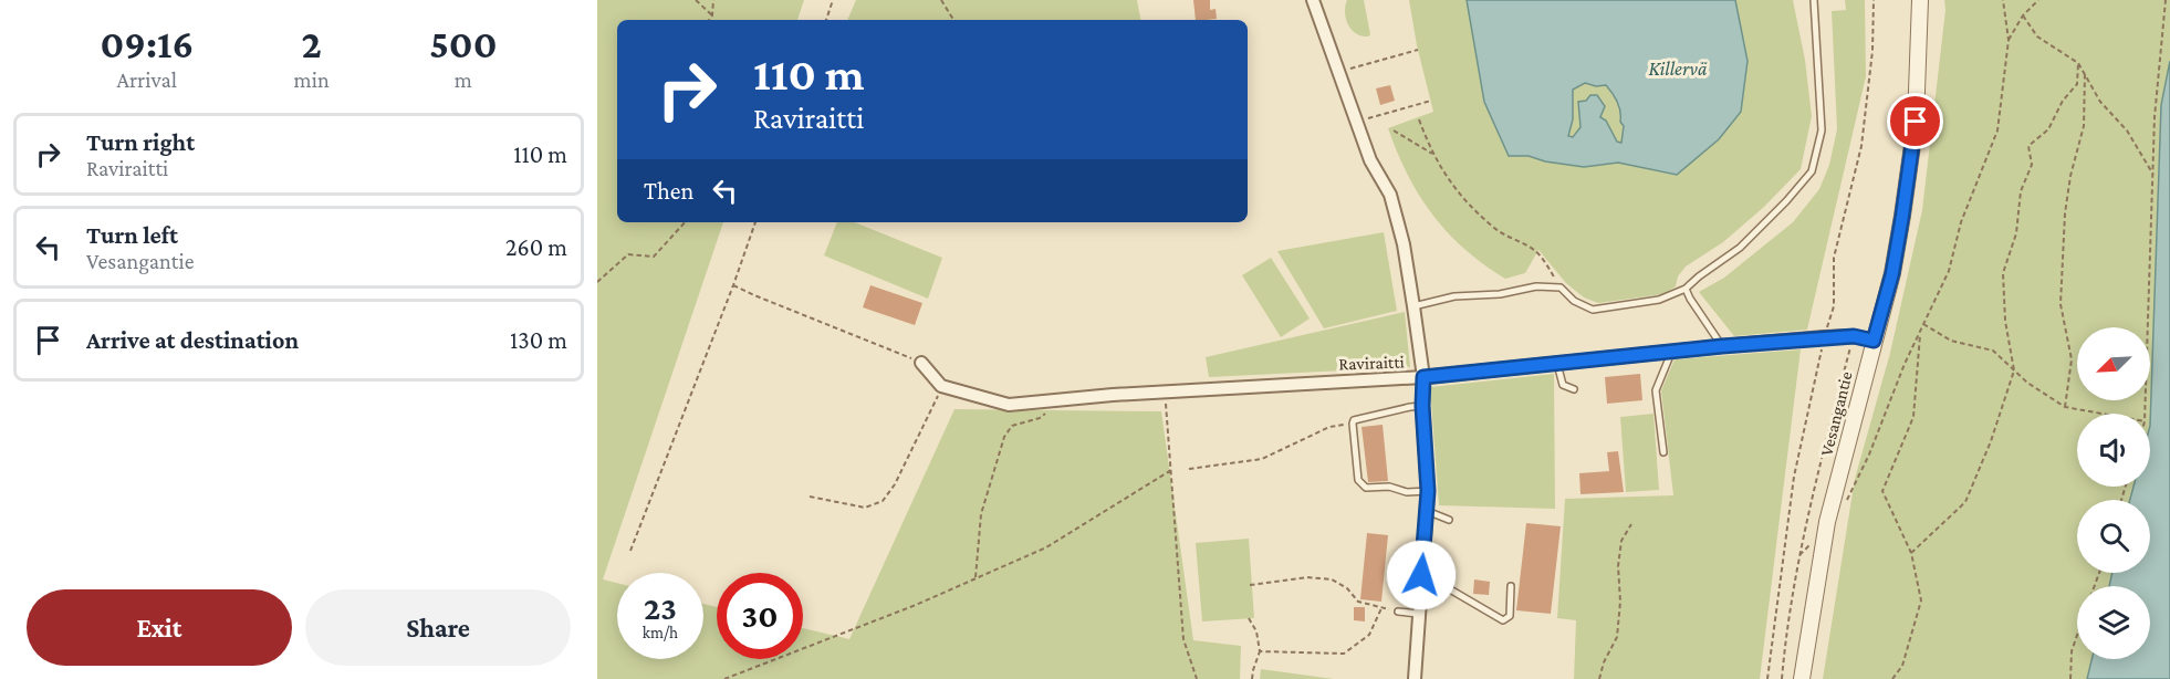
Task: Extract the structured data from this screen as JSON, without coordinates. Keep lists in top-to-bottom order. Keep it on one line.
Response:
{"streets":{"street":["Raviraitti","Vesangantie"]},"crossings":[["Raviraitti","Vesangantie"]],"water":["Killervä"],"north":"bottom left","page":{"eta":["09:16","Arrival","2","min","500","m"],"turn":["110 m","Raviraitti"],"list":[{"name":"Turn right","note":"Raviraitti","value":"110 m"},{"name":"Turn left","note":"Vesangantie","value":"260 m"},{"name":"Arrive at destination","value":"130 m"}],"then":"Then","speed":"23 km/h","limit":"30","buttons":["Exit","Share"]}}
